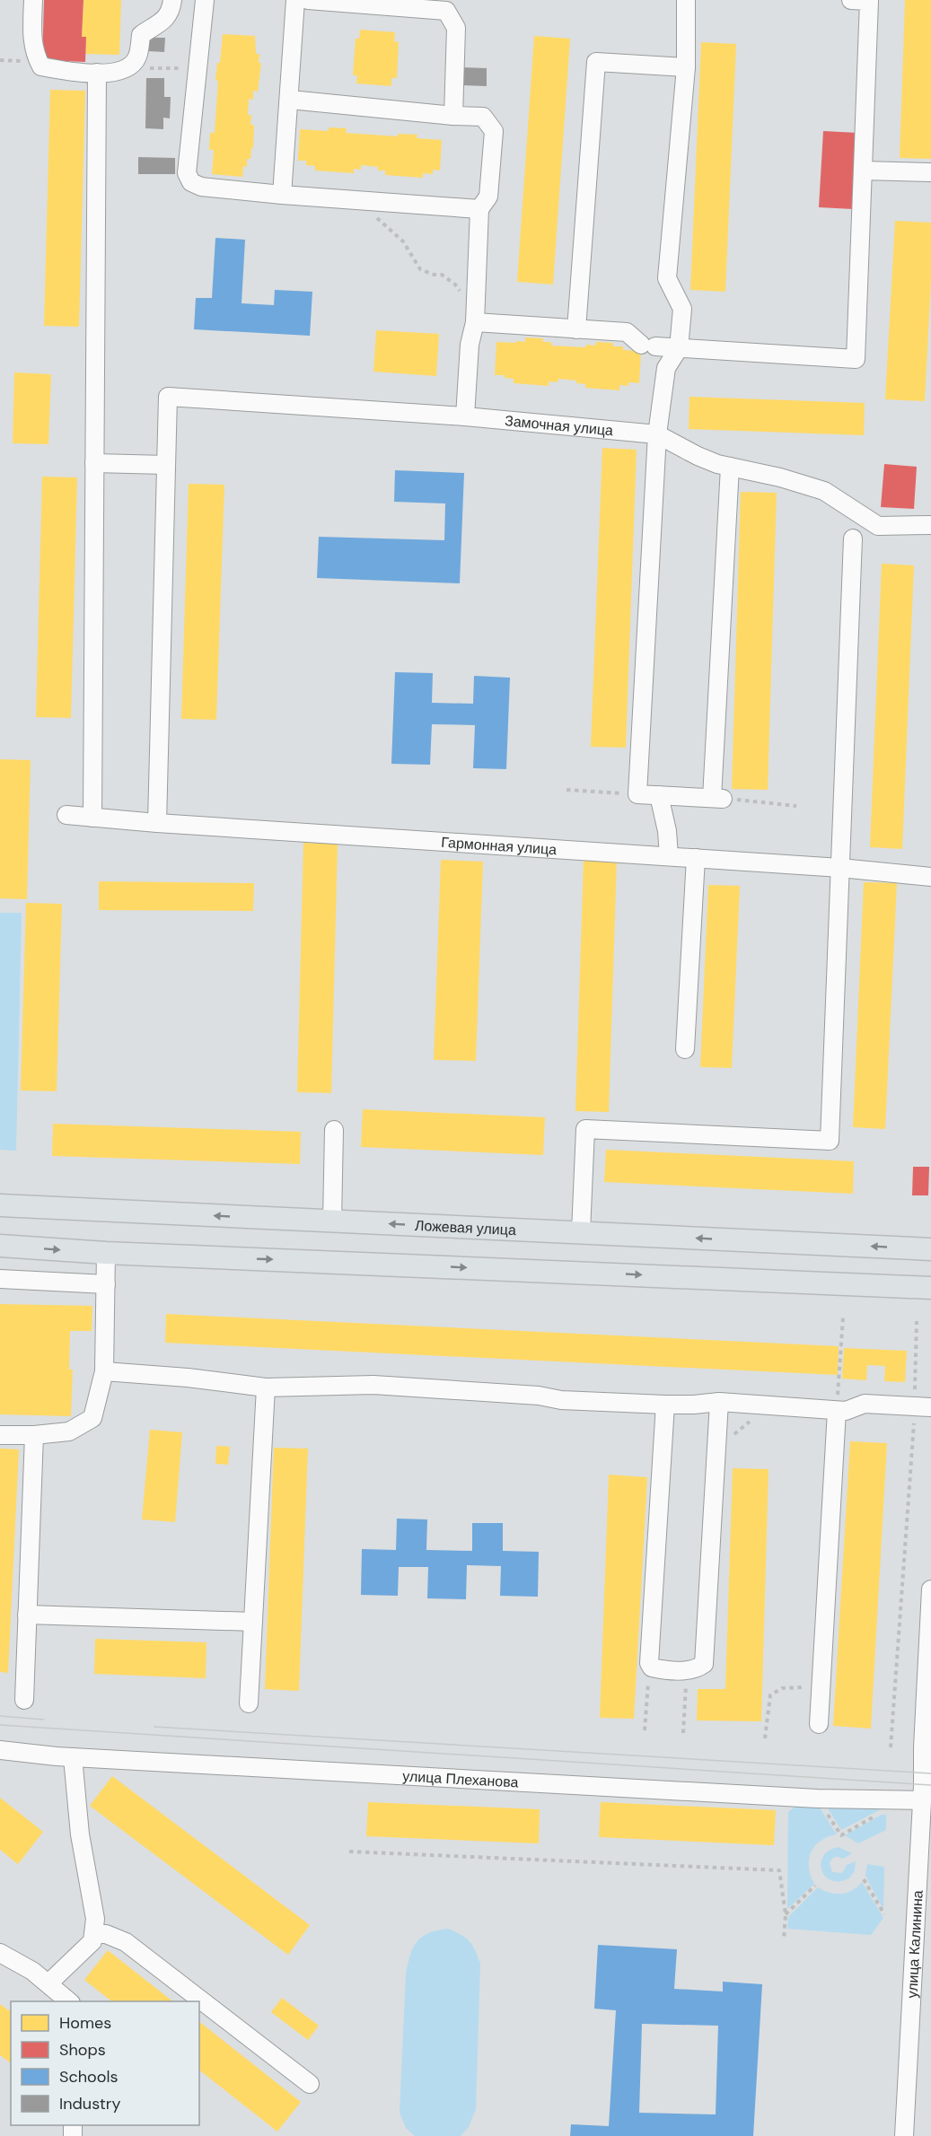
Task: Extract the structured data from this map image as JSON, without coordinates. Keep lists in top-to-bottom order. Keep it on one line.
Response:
{"streets":{"main road":["Ложевая улица"],"street":["Замочная улица","Гармонная улица","улица Плеханова","улица Калинина"]},"crossings":[["улица Плеханова","улица Калинина"]],"legend":["Homes","Shops","Schools","Industry"]}
